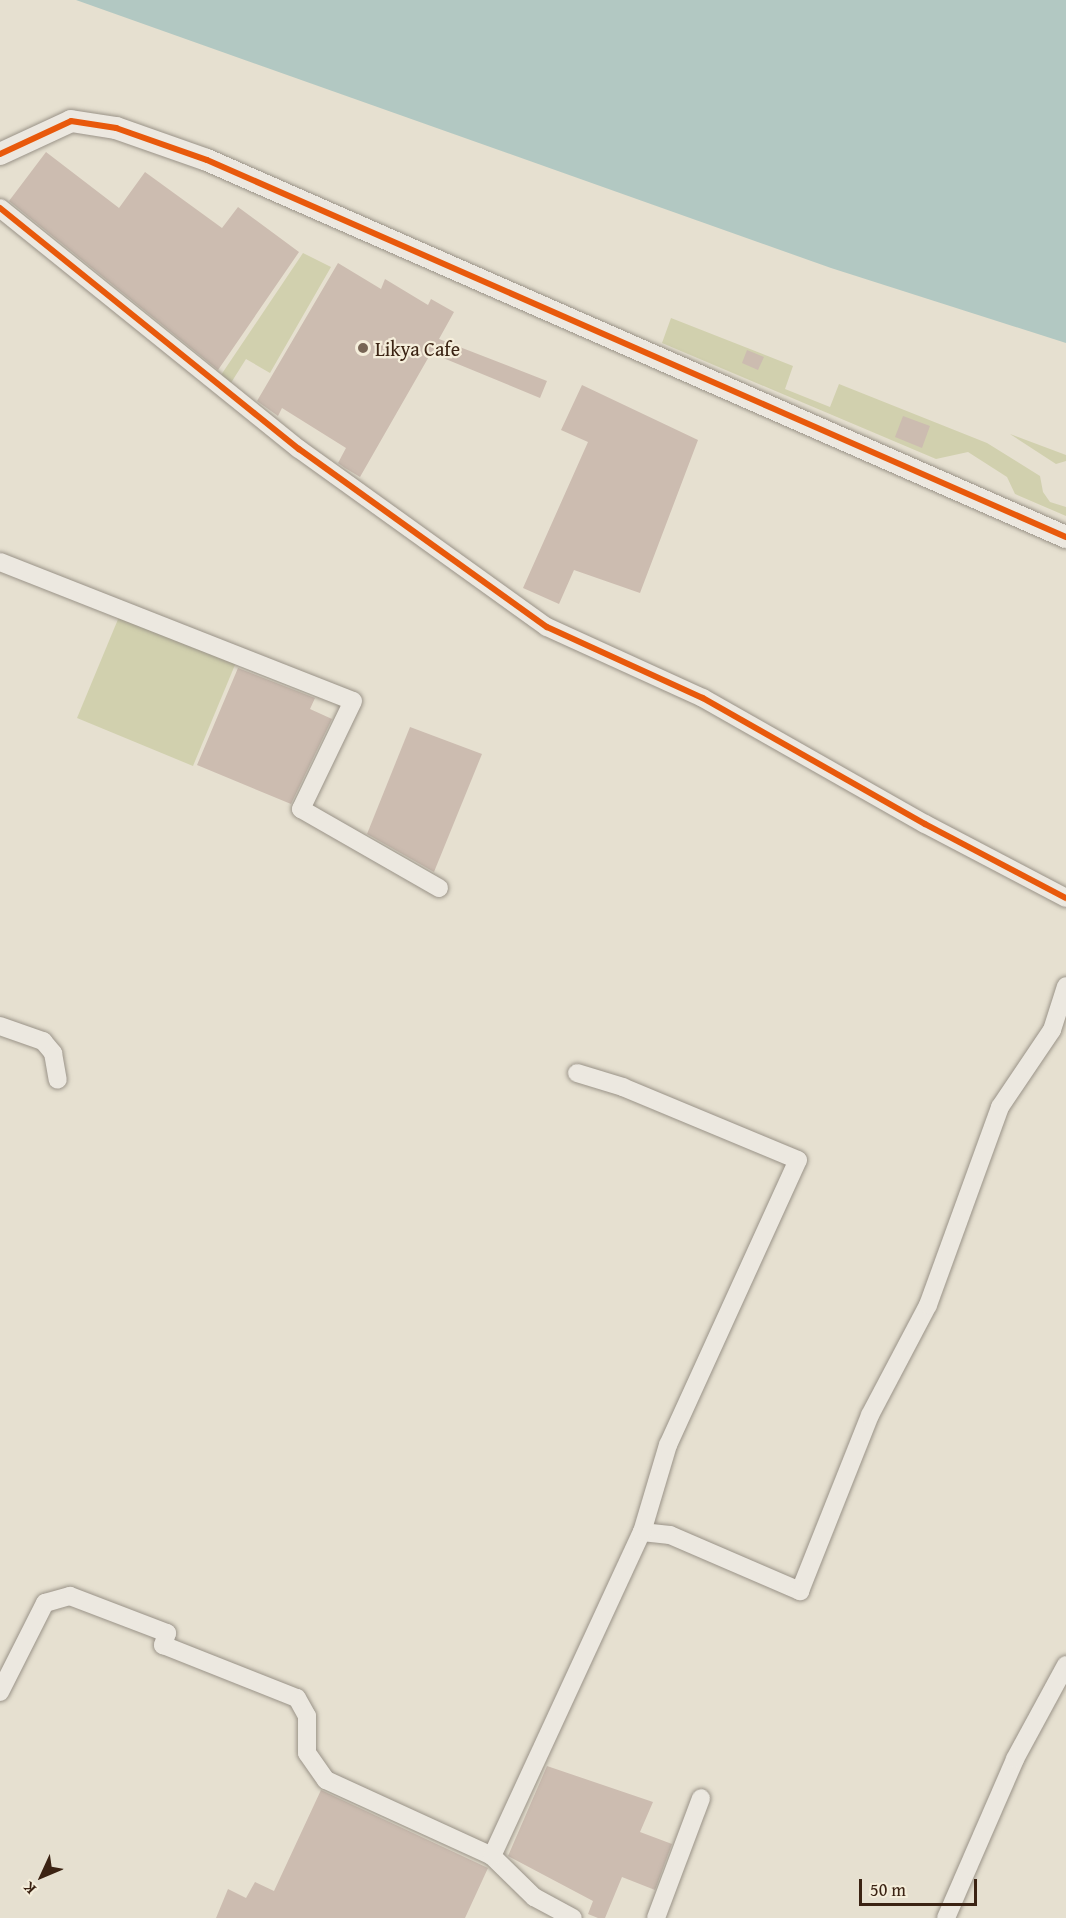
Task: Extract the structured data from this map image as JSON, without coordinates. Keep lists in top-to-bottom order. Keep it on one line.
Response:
{"places":["Likya Cafe"],"scale_bar":"50 m","north":"bottom left"}
